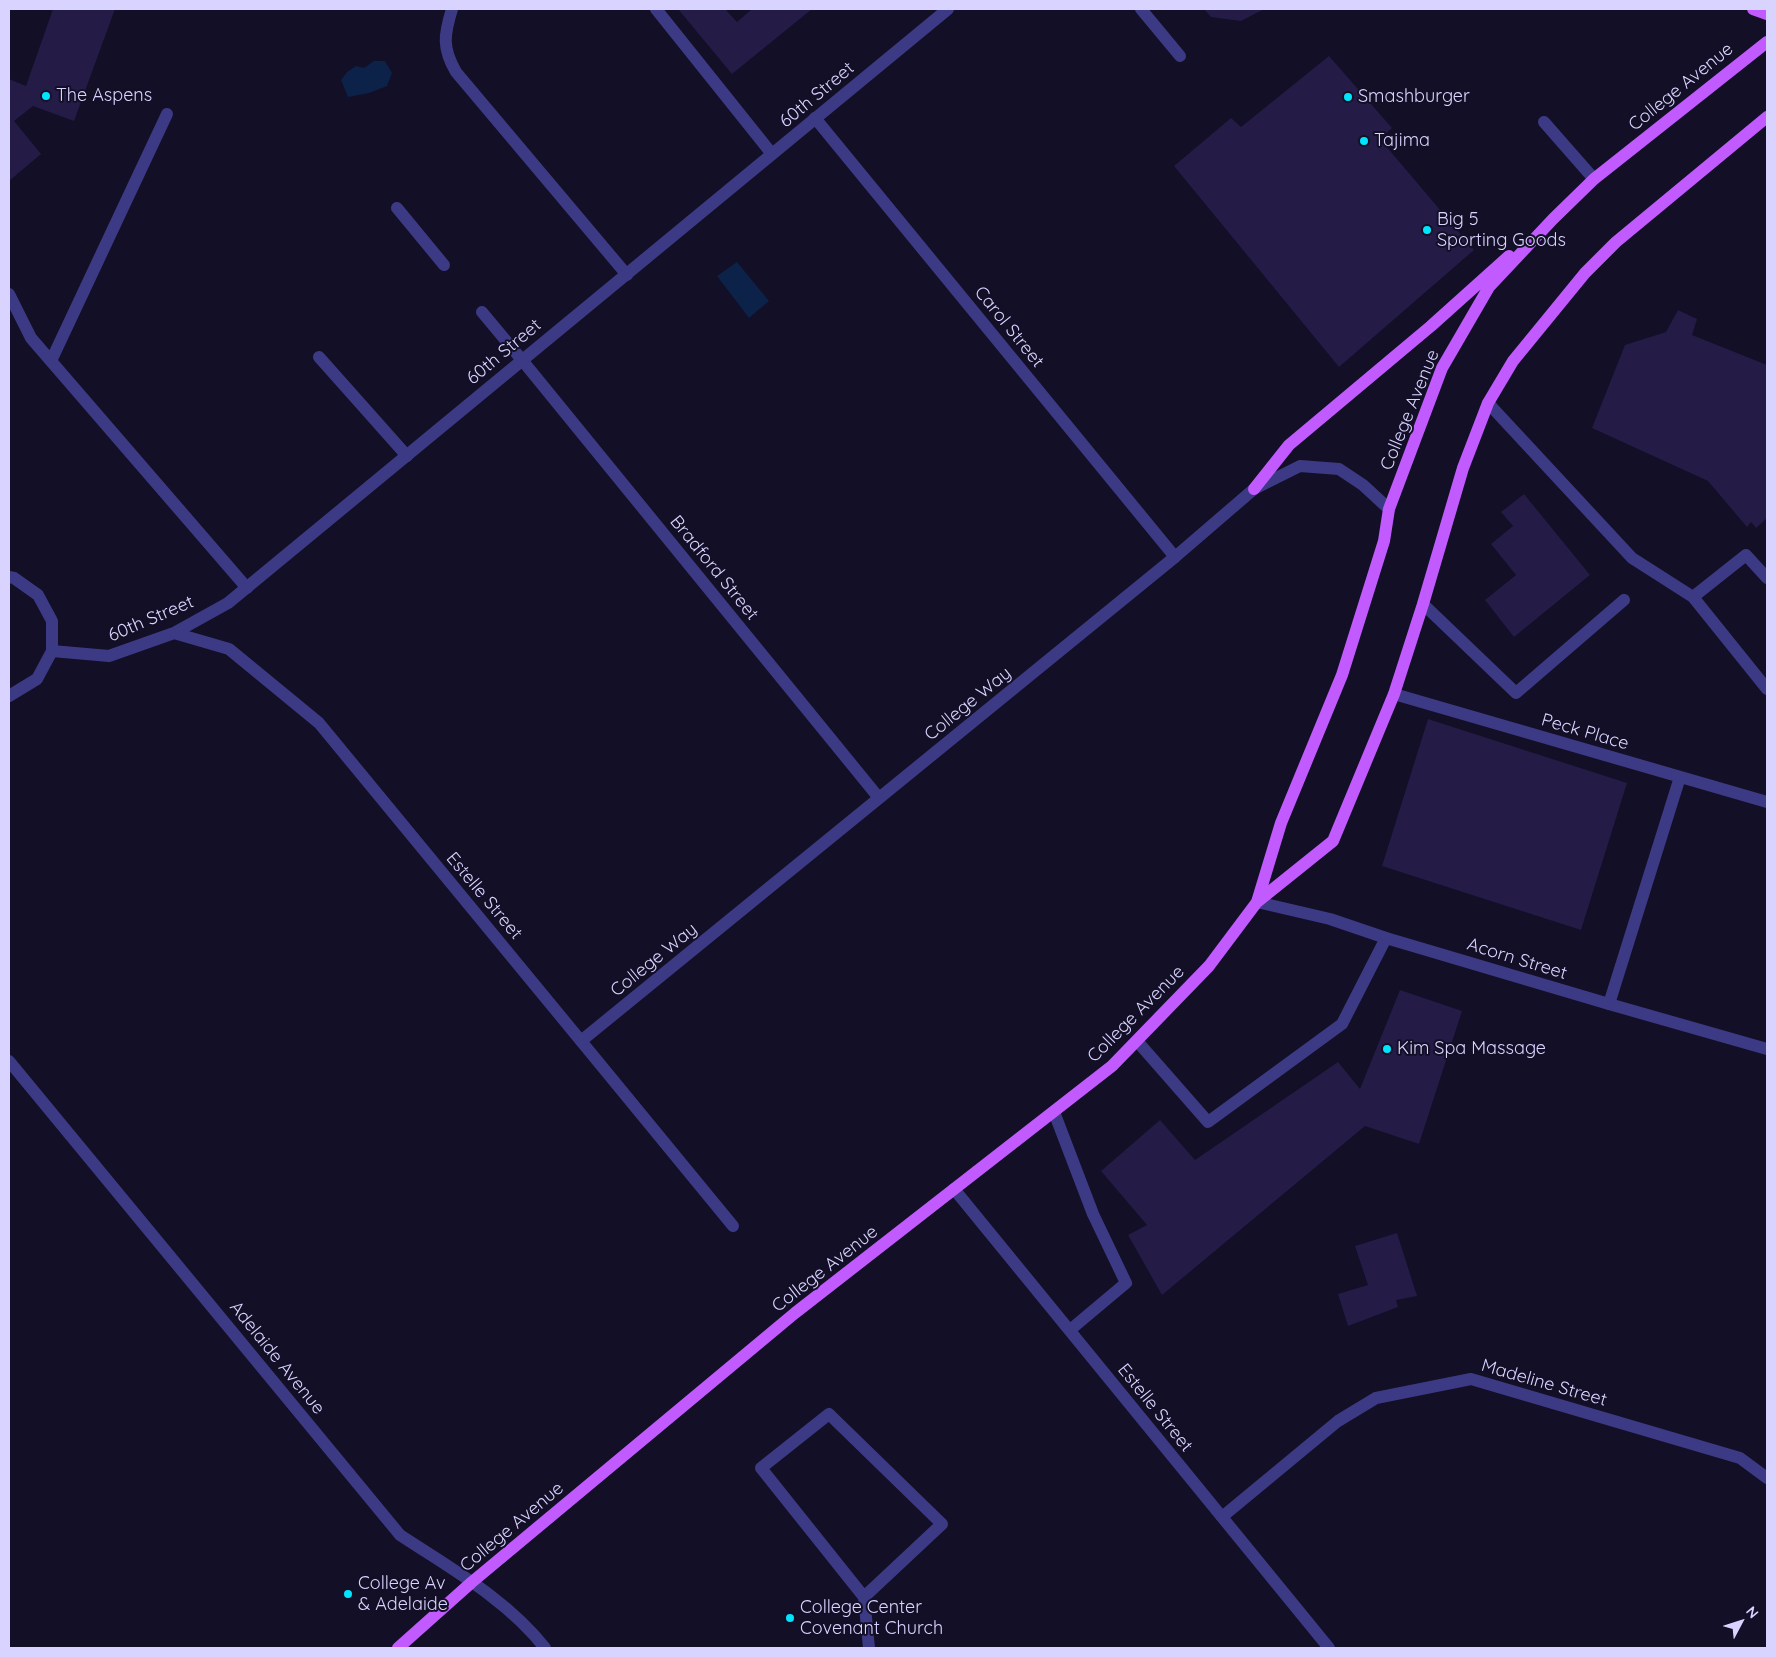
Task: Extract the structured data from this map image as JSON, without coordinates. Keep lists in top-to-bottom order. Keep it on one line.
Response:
{"streets":{"main road":["College Avenue"],"street":["60th Street","Carol Street","Bradford Street","College Way","Peck Place","Estelle Street","Acorn Street","Adelaide Avenue","Madeline Street"]},"crossings":[["College Avenue","College Way"],["College Avenue","Peck Place"],["College Avenue","Estelle Street"],["College Avenue","Acorn Street"],["College Avenue","Adelaide Avenue"],["60th Street","Carol Street"],["60th Street","Bradford Street"],["60th Street","Estelle Street"],["Carol Street","College Way"],["Bradford Street","College Way"],["College Way","Estelle Street"],["Estelle Street","Madeline Street"]],"places":["The Aspens","Smashburger","Tajima","Big 5 Sporting Goods","Kim Spa Massage","College Av & Adelaide","College Center Covenant Church"],"north":"top right"}
